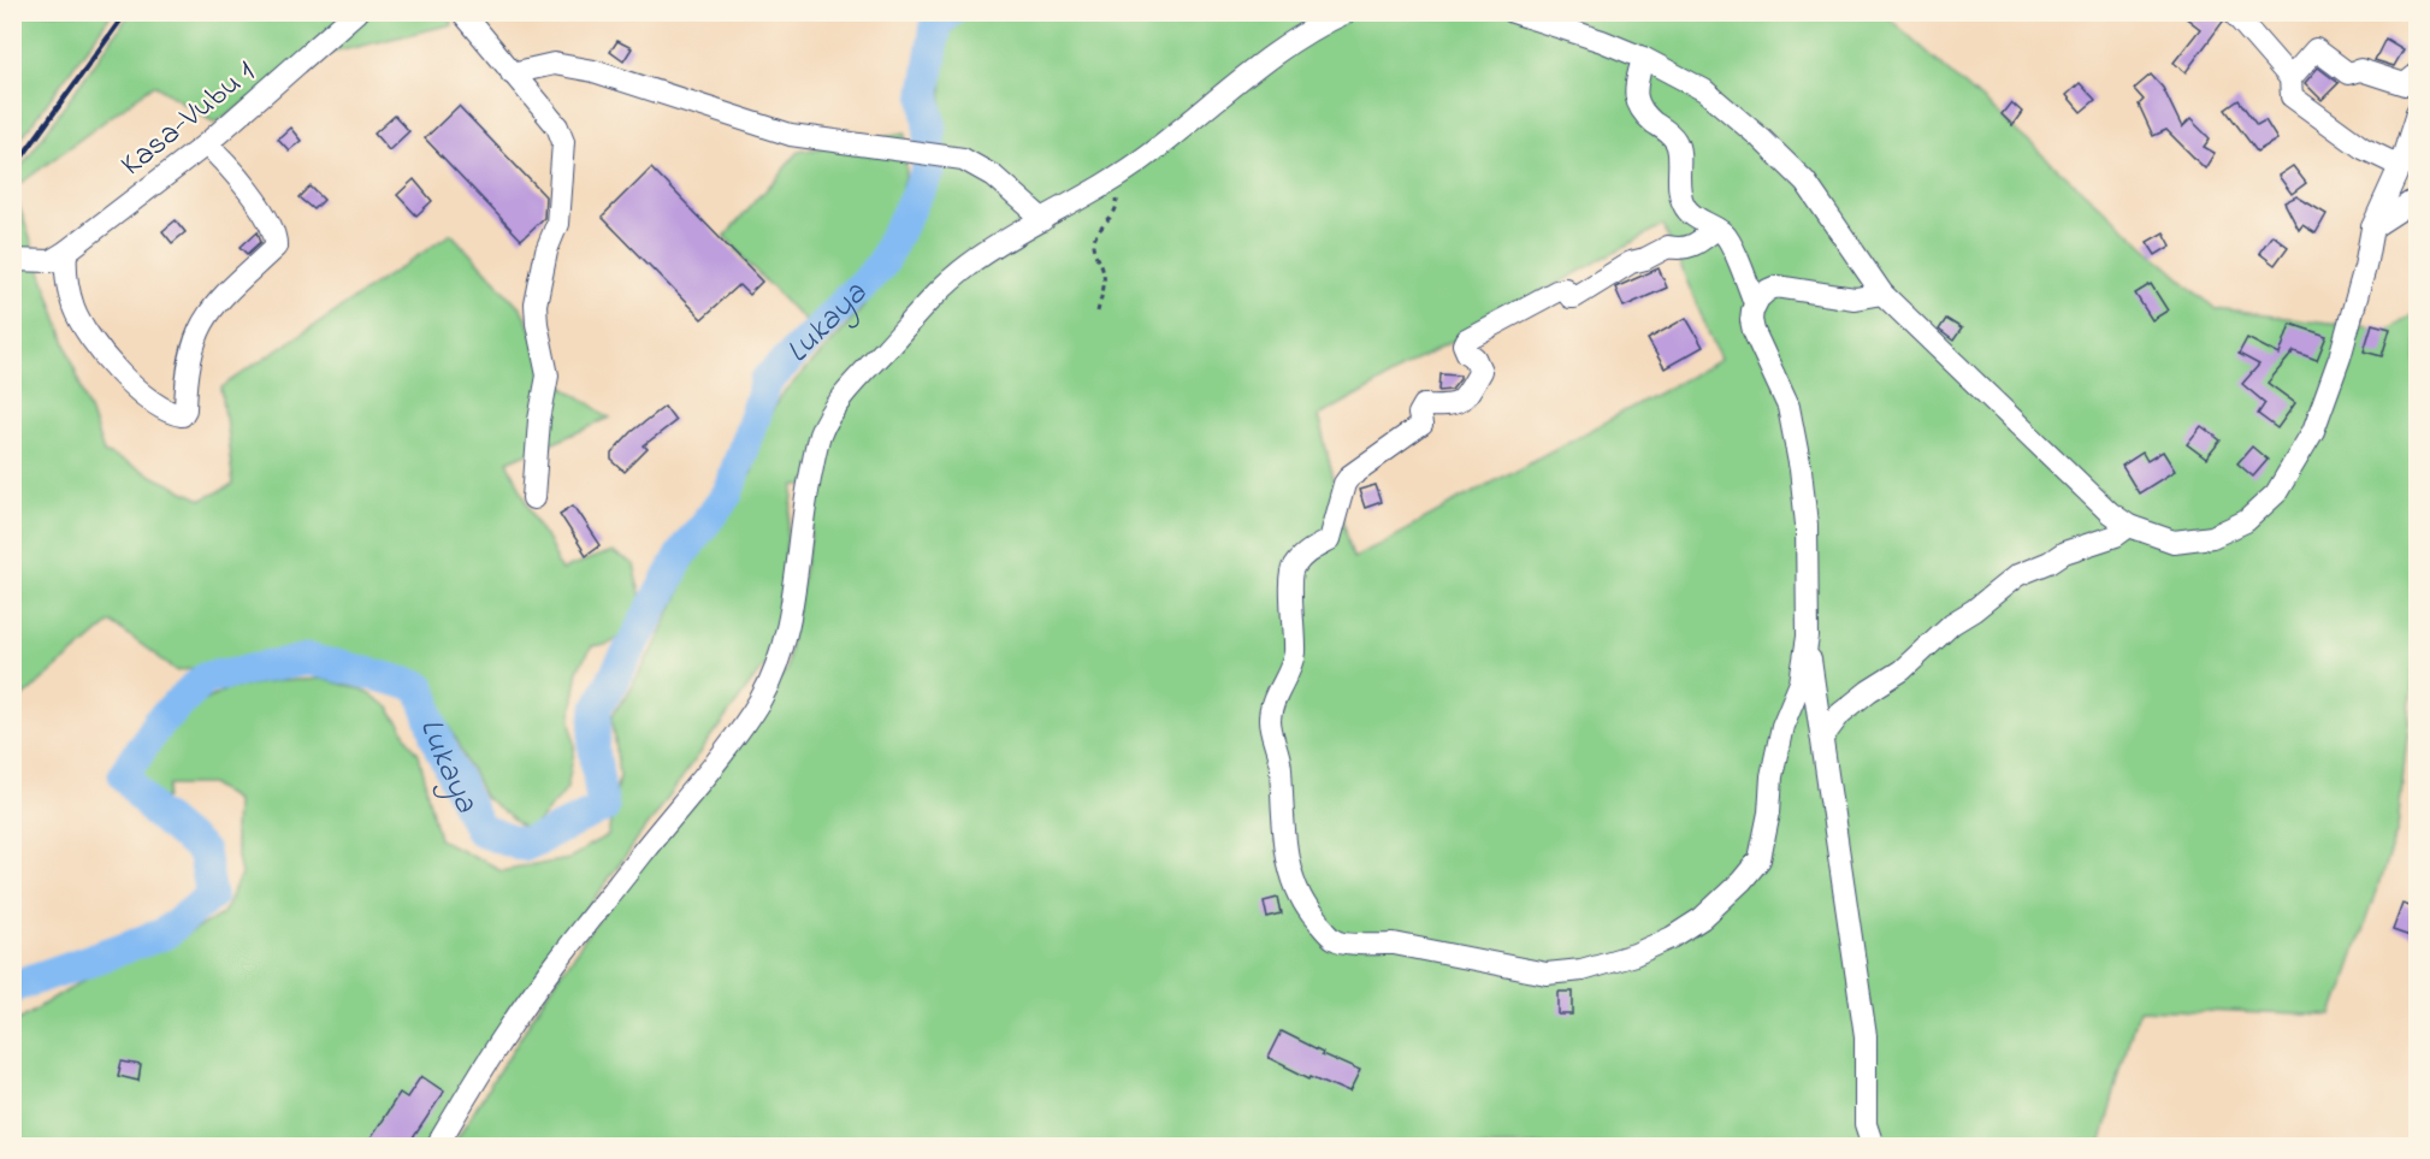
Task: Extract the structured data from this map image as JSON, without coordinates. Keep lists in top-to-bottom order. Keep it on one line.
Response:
{"streets":{"street":["Kasa-Vubu 1"]},"water":["Lukaya"]}
